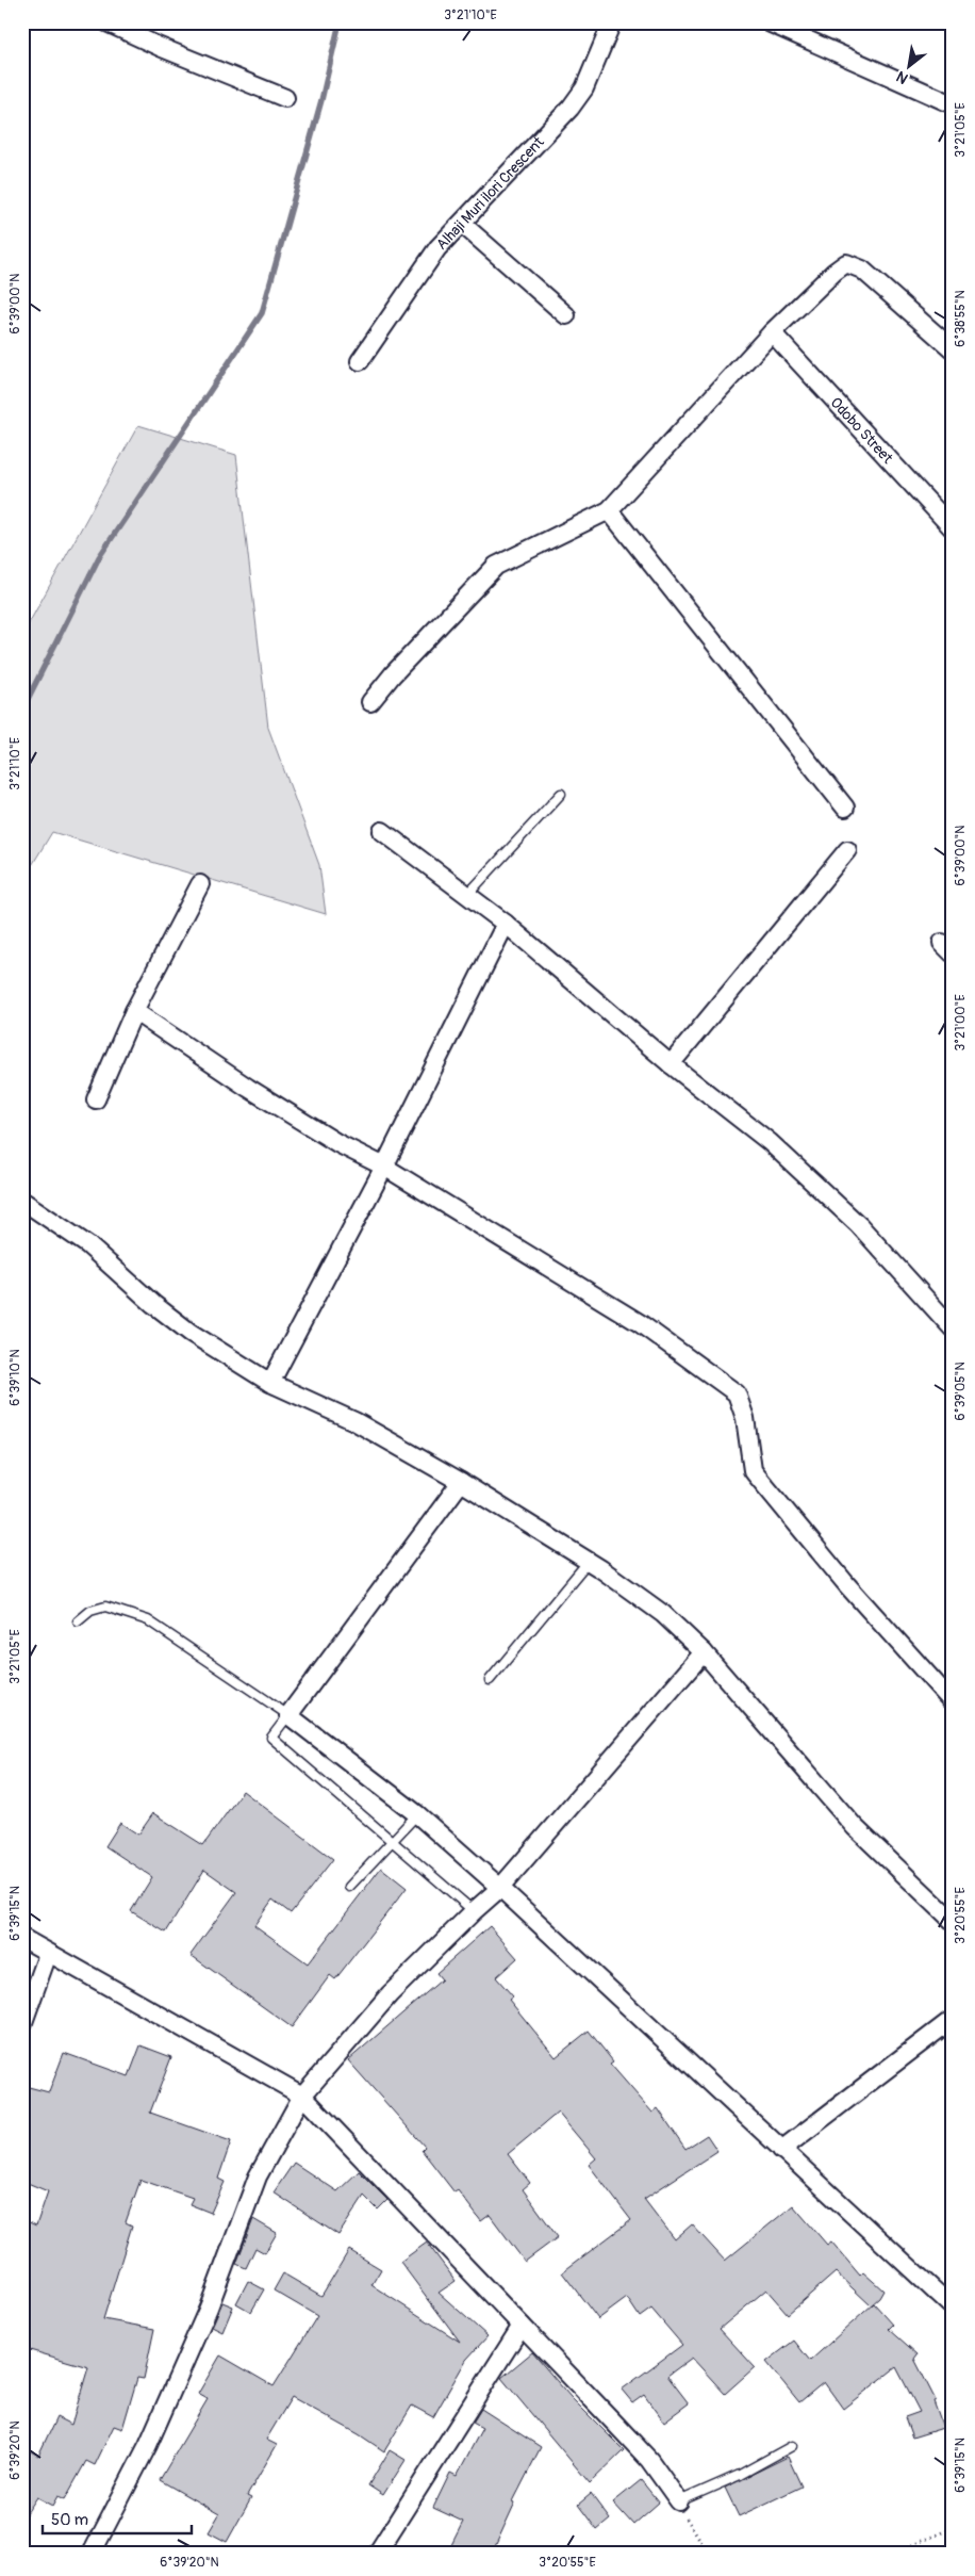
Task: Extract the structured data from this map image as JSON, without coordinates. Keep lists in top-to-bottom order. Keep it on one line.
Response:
{"streets":{"street":["Alhaji Muri ilori Crescent","Odobo Street"]},"scale_bar":"50 m","north":"bottom left","coordinates":["3°21'10\"E","3°21'05\"E","6°39'00\"N","6°38'55\"N","3°21'00\"E","6°39'10\"N","6°39'05\"N","6°39'15\"N","3°20'55\"E","6°39'20\"N"]}
